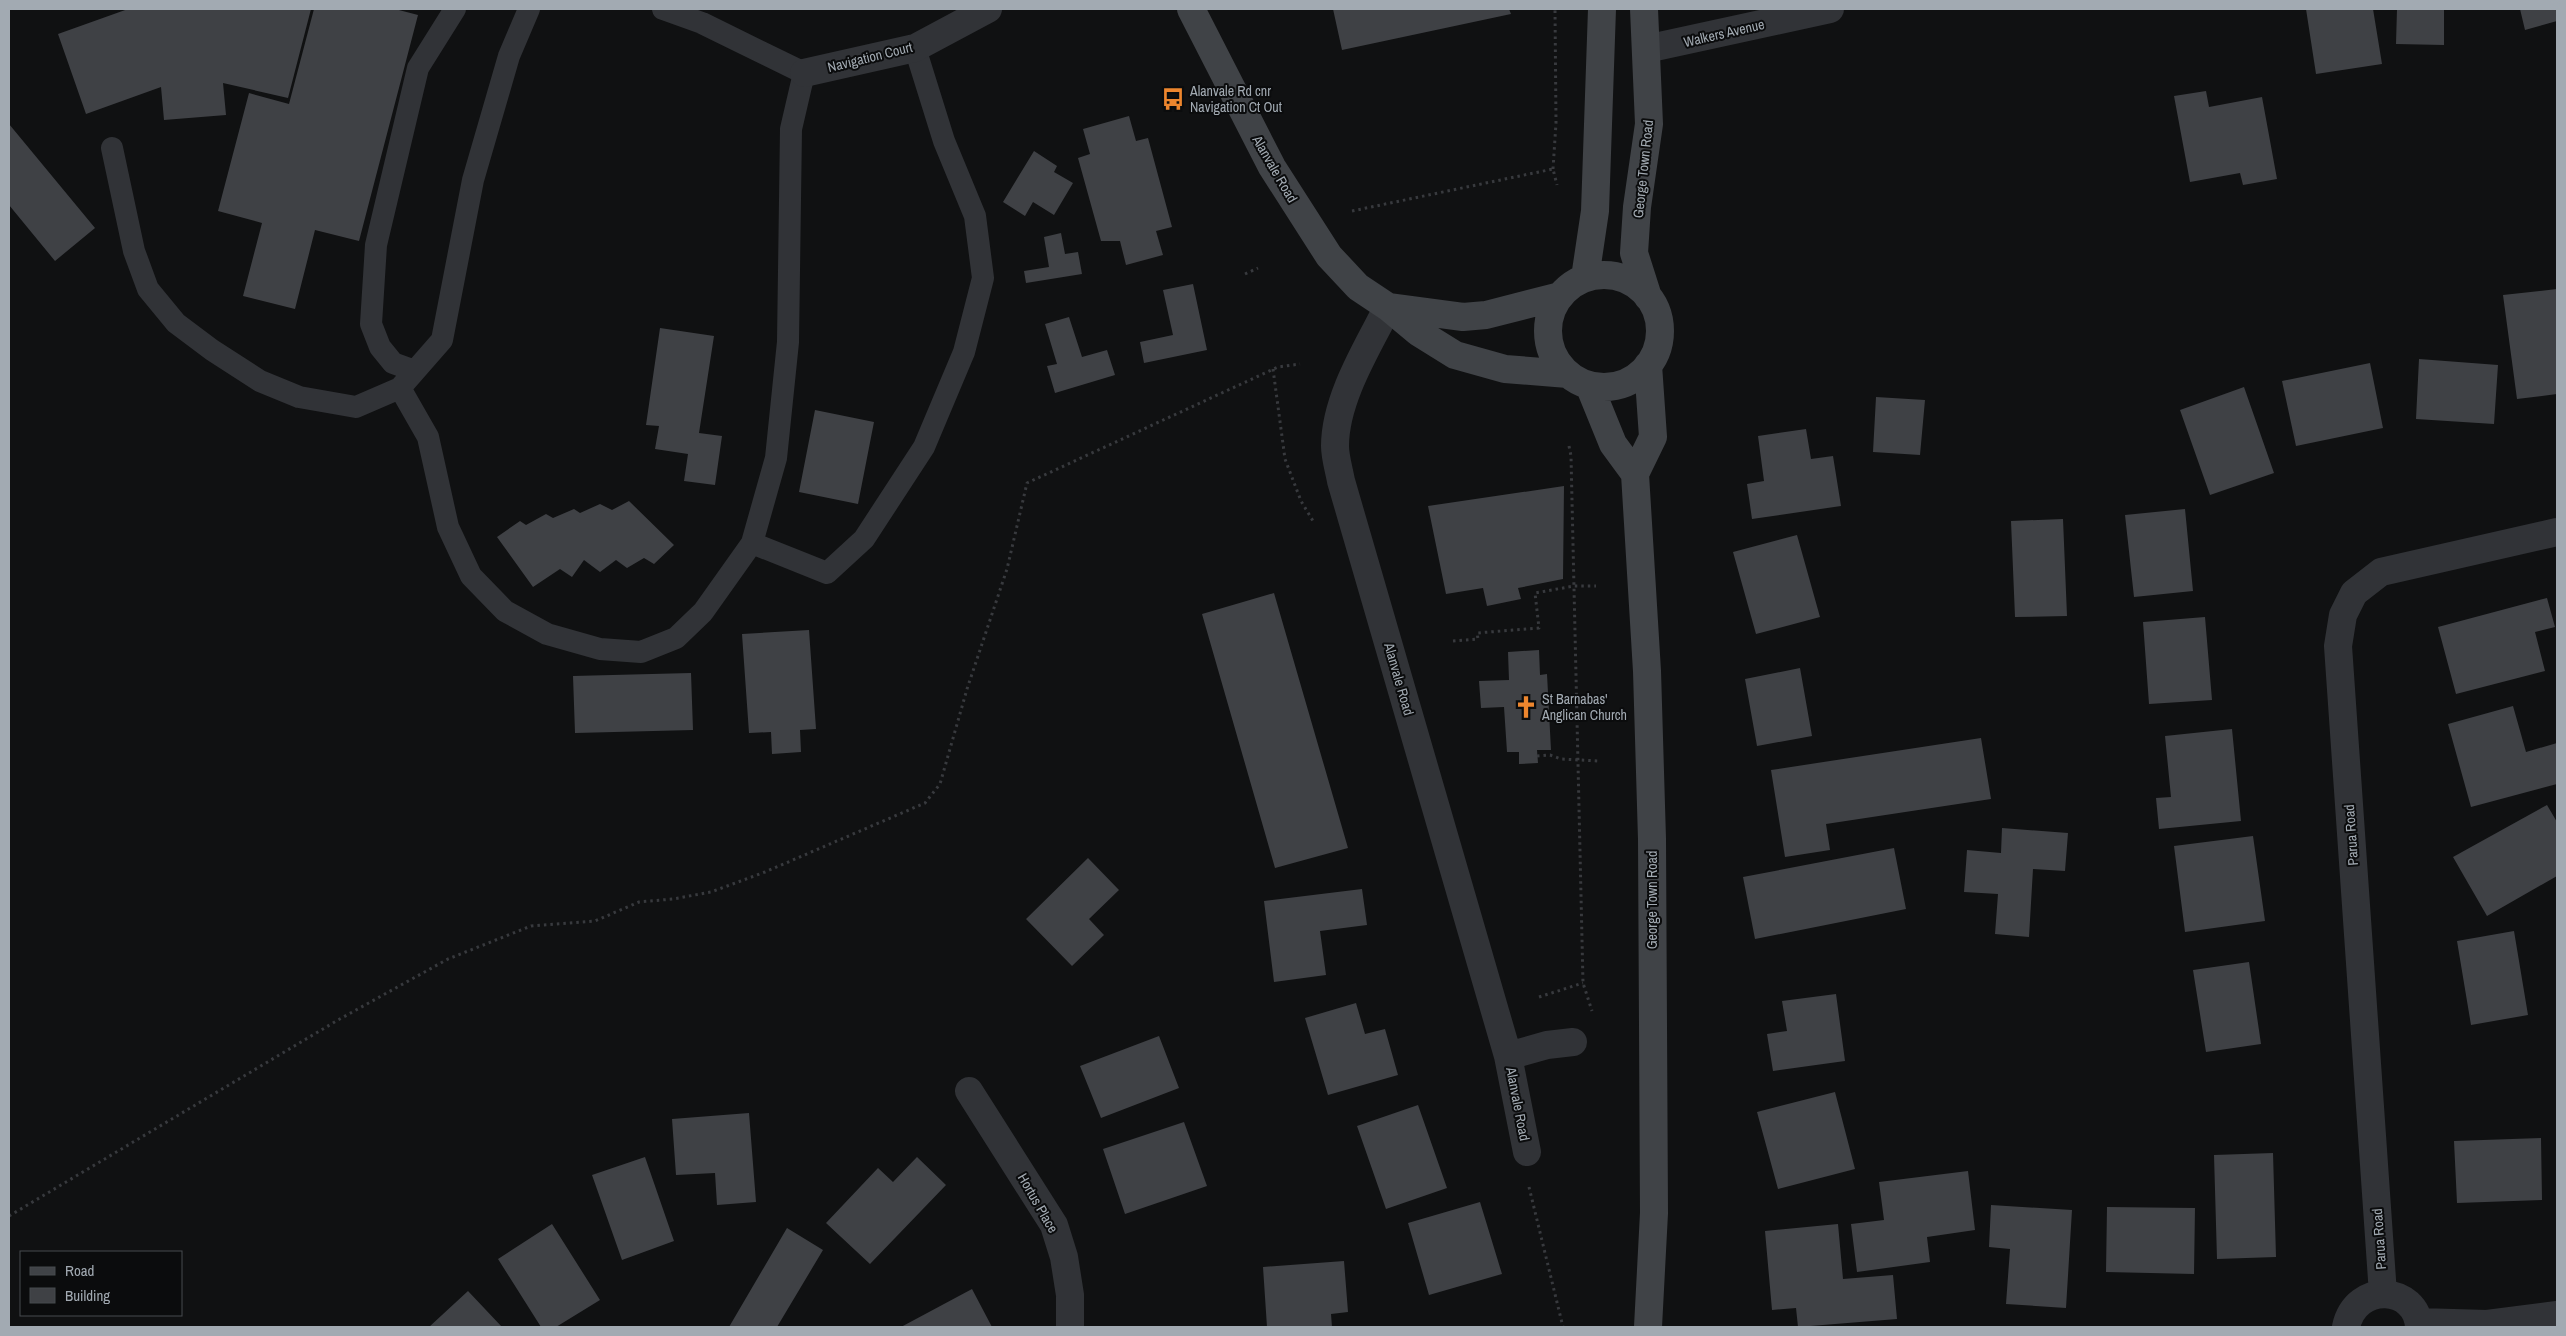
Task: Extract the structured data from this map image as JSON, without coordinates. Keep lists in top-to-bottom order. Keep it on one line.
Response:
{"streets":{"main road":["Alanvale Road","George Town Road"],"street":["Walkers Avenue","Navigation Court","Parua Road","Hortus Place"]},"crossings":[["Walkers Avenue","George Town Road"],["Alanvale Road","George Town Road"]],"places":{"bus stop":["Alanvale Rd cnr Navigation Ct Out"],"church":["St Barnabas' Anglican Church"]},"legend":["Road","Building"]}
